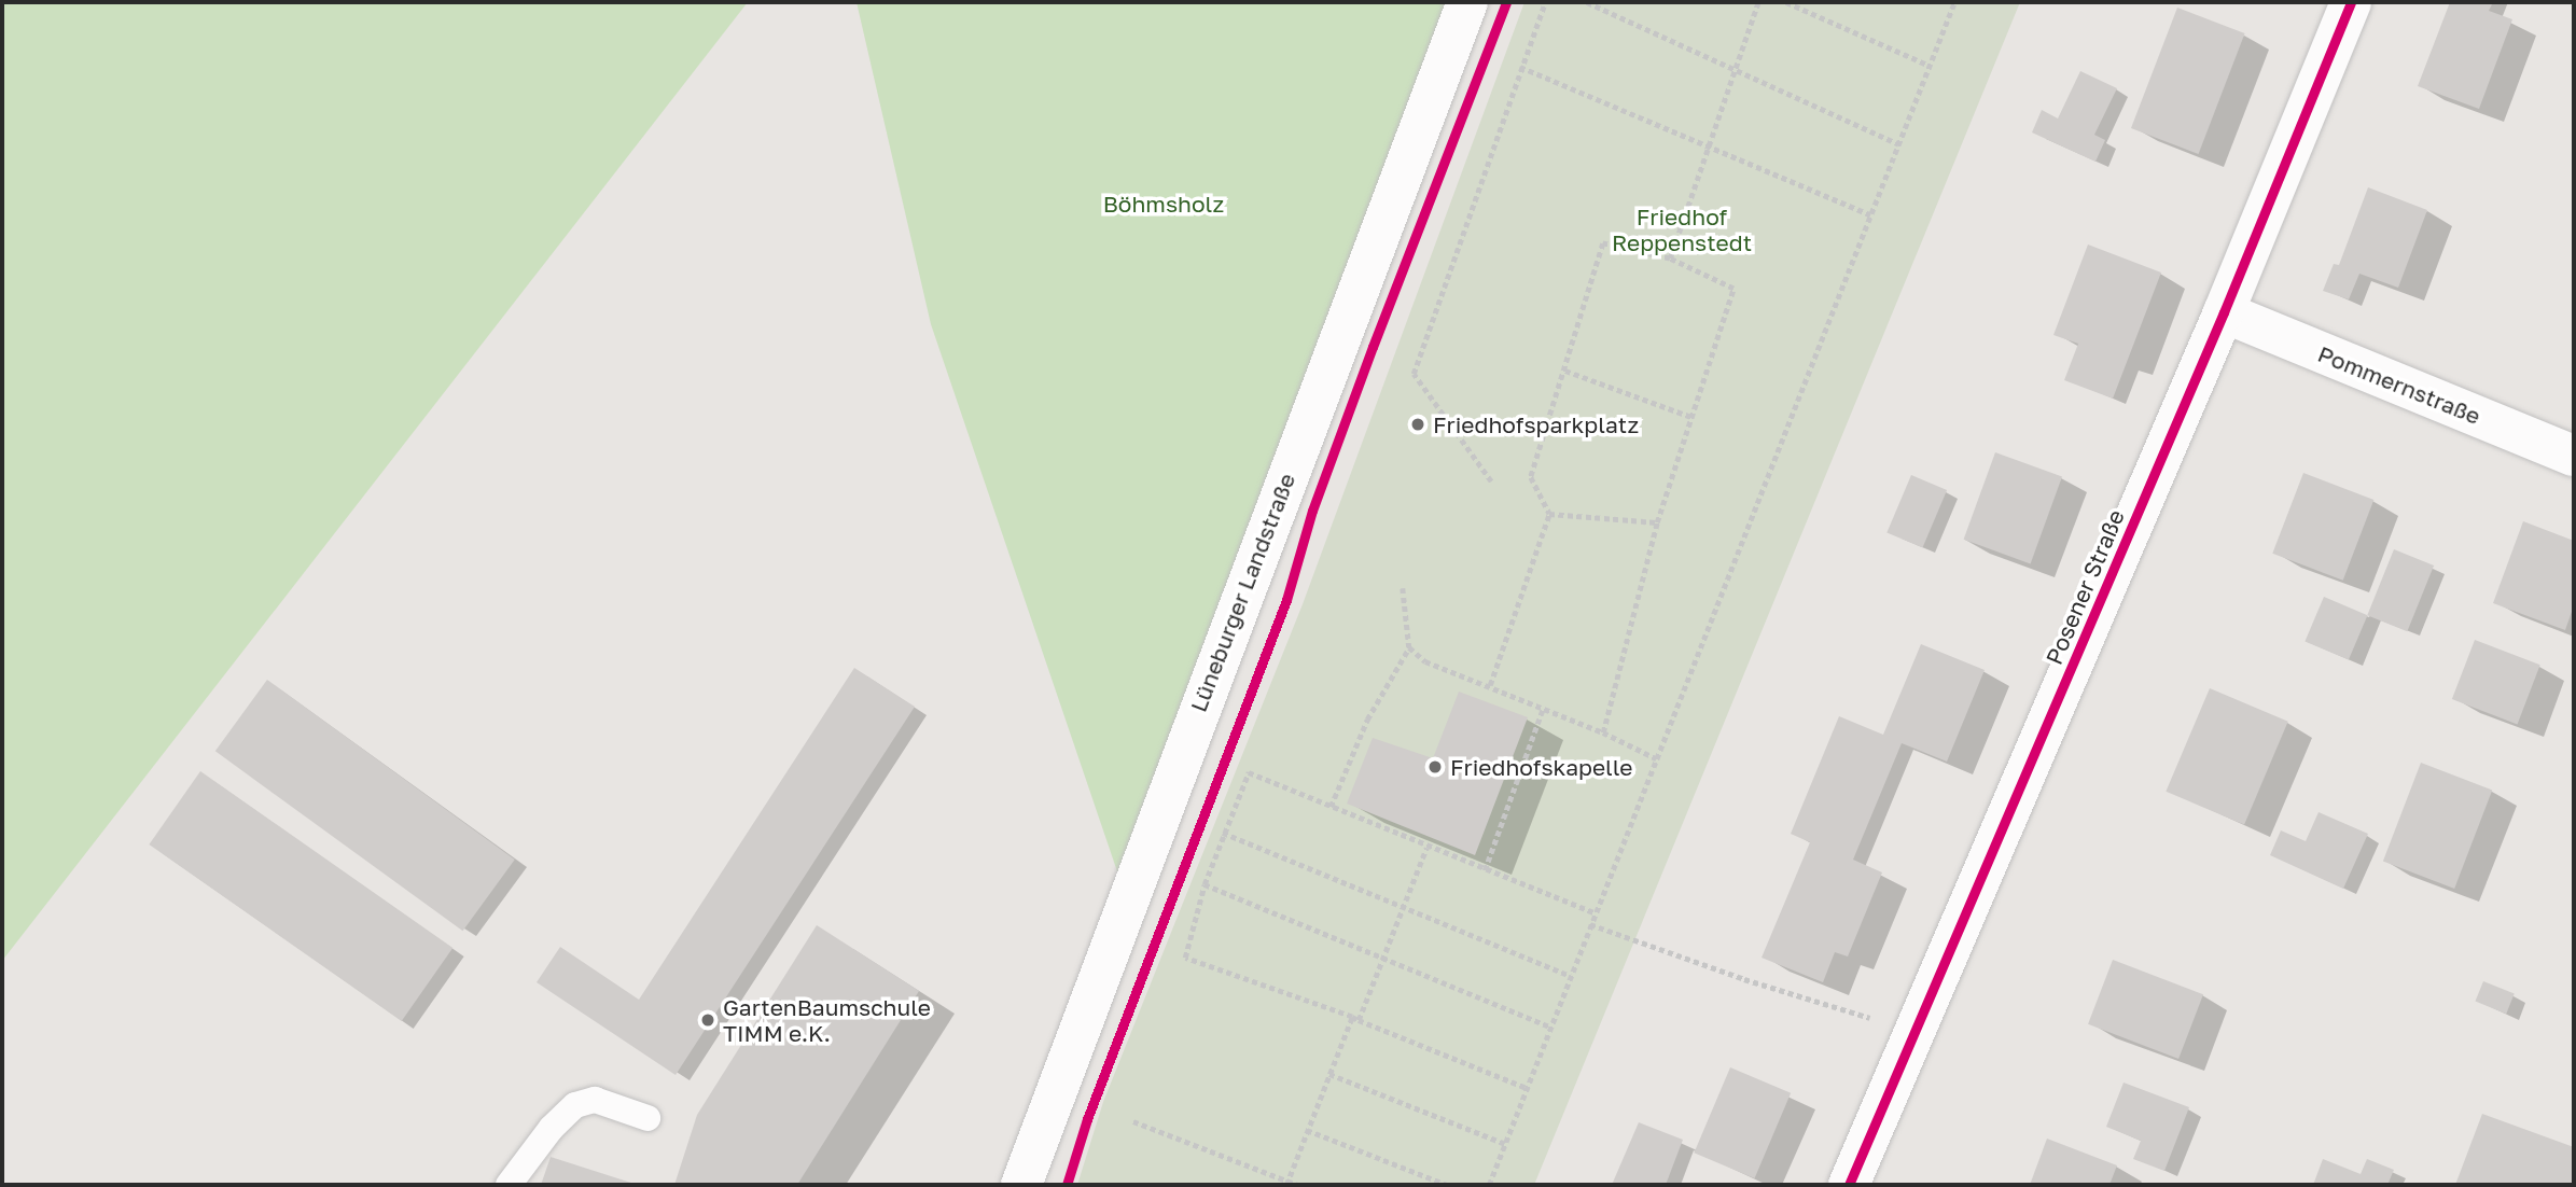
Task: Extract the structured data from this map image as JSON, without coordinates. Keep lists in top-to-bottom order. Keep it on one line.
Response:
{"streets":{"street":["Pommernstraße","Posener Straße","Lüneburger Landstraße"]},"crossings":[["Pommernstraße","Posener Straße"]],"parks":["Böhmsholz","Friedhof Reppenstedt"],"places":["Friedhofsparkplatz","Friedhofskapelle","GartenBaumschule TIMM e.K."]}
